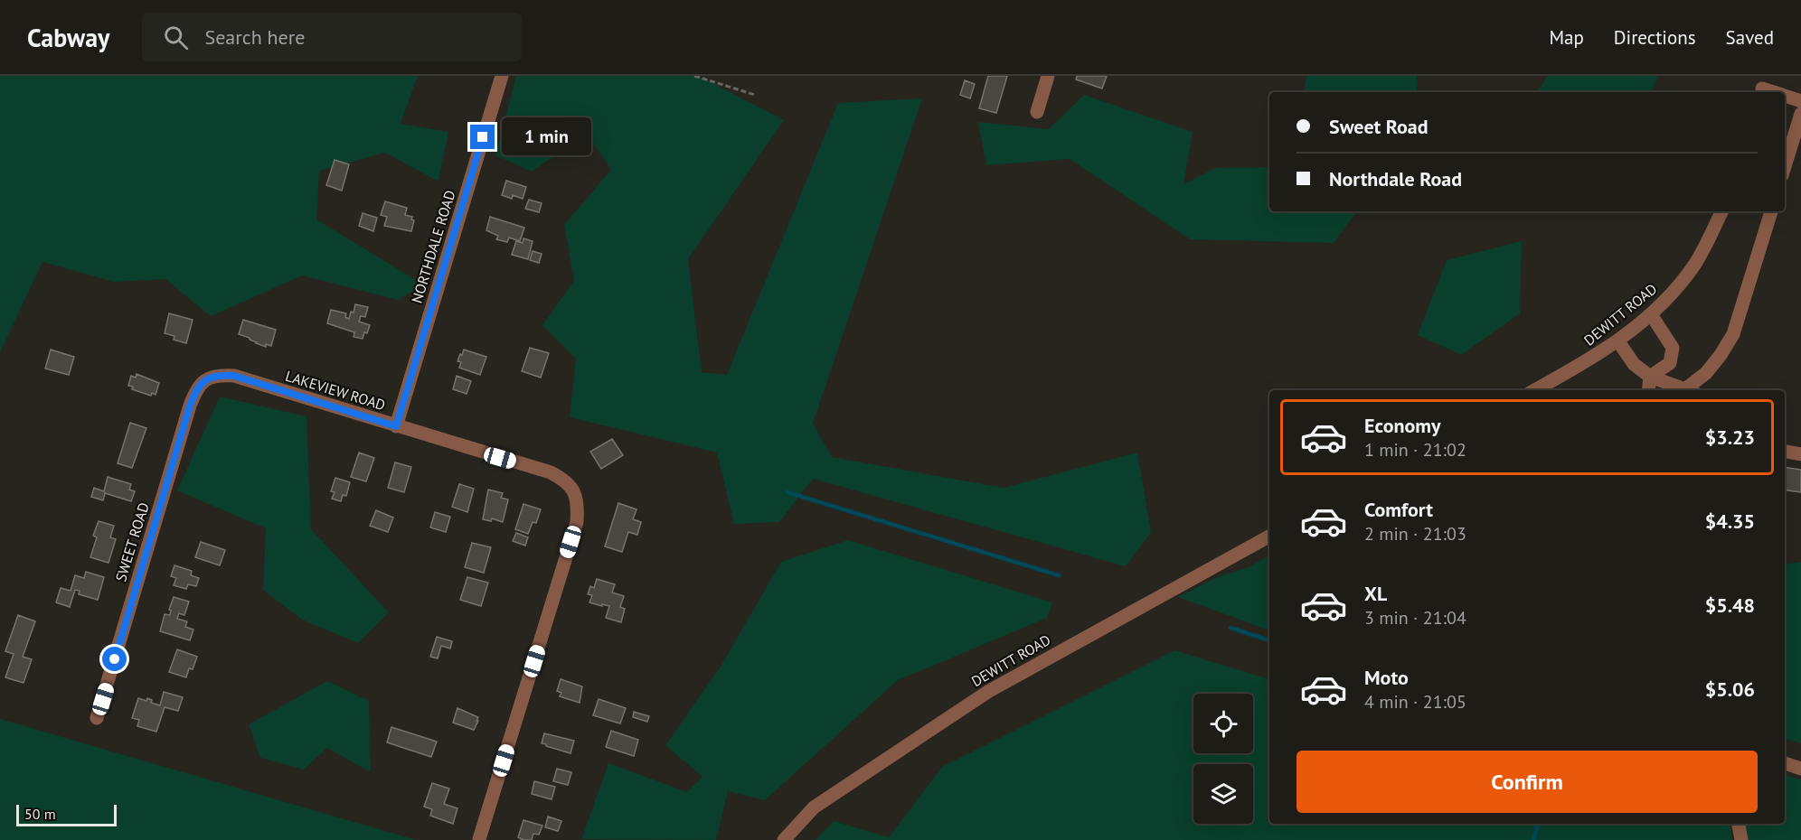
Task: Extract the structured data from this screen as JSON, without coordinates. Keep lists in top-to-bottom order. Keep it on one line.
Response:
{"streets":{"street":["NORTHDALE ROAD","DEWITT ROAD","LAKEVIEW ROAD","SWEET ROAD"]},"crossings":[["NORTHDALE ROAD","LAKEVIEW ROAD"],["LAKEVIEW ROAD","SWEET ROAD"]],"scale_bar":"50 m","page":{"header":"Cabway","search":"Search here","nav":["Map","Directions","Saved"],"banner":["Sweet Road","Northdale Road"],"bubble":"1 min","list":[{"name":"Economy","note":"1 min · 21:02","value":"$3.23"},{"name":"Comfort","note":"2 min · 21:03","value":"$4.35"},{"name":"XL","note":"3 min · 21:04","value":"$5.48"},{"name":"Moto","note":"4 min · 21:05","value":"$5.06"}],"buttons":"Confirm","scale":"50 m"}}
